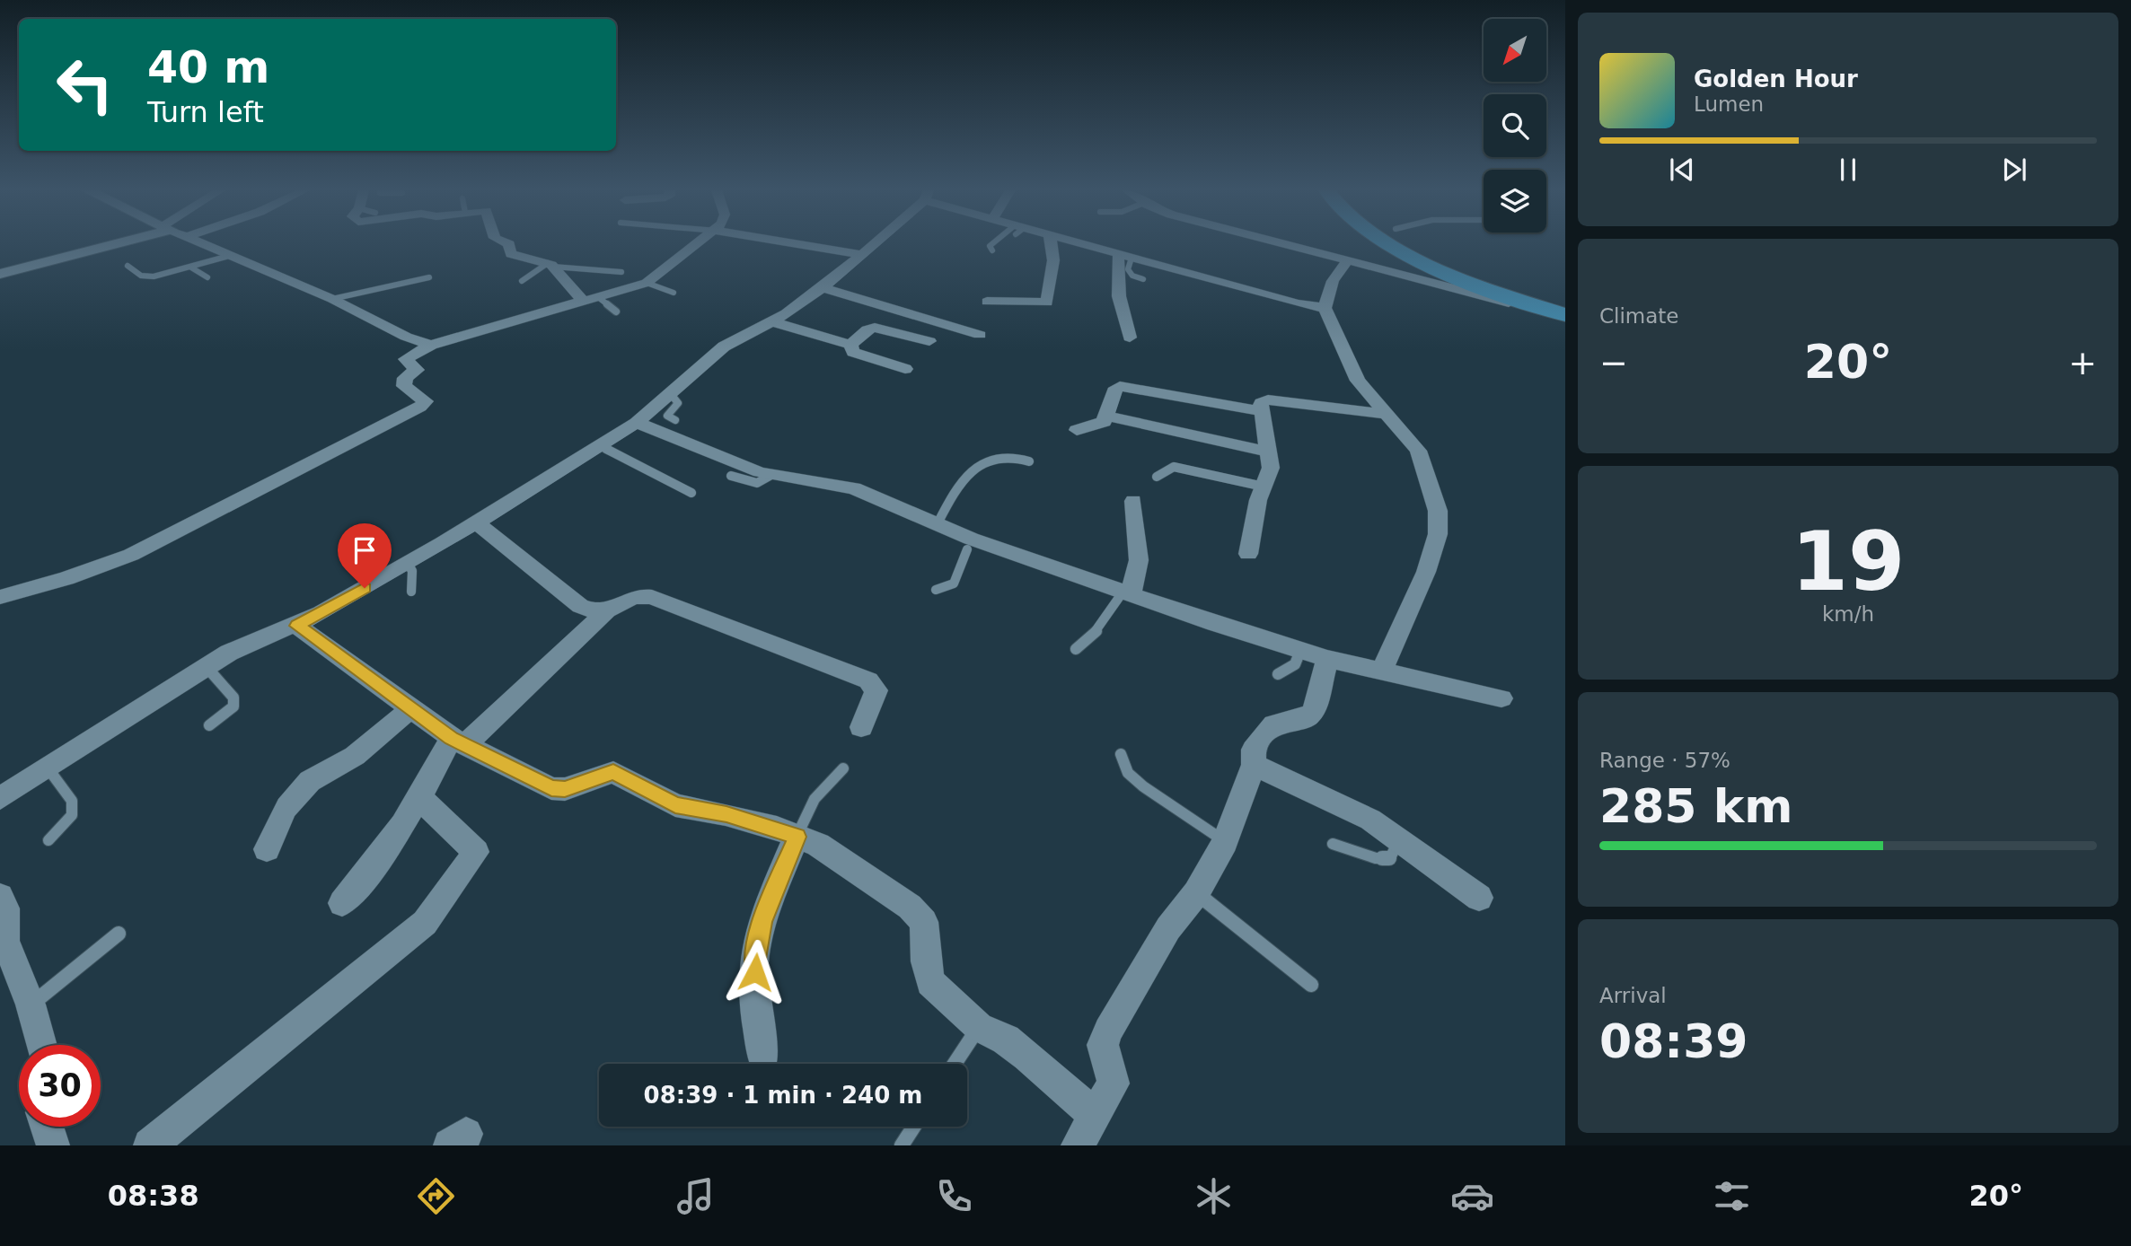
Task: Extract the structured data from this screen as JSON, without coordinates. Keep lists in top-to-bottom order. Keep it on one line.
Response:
{"north":"bottom left","page":{"turn":["40 m","Turn left"],"song":["Golden Hour","Lumen"],"tile":["Climate",["19","km/h"],["Range · 57%","285 km"],["Arrival","08:39"]],"heat":["−","20°","+"],"limit":"30","trip":"08:39 · 1 min · 240 m","tabs":["08:38","20°"]}}
